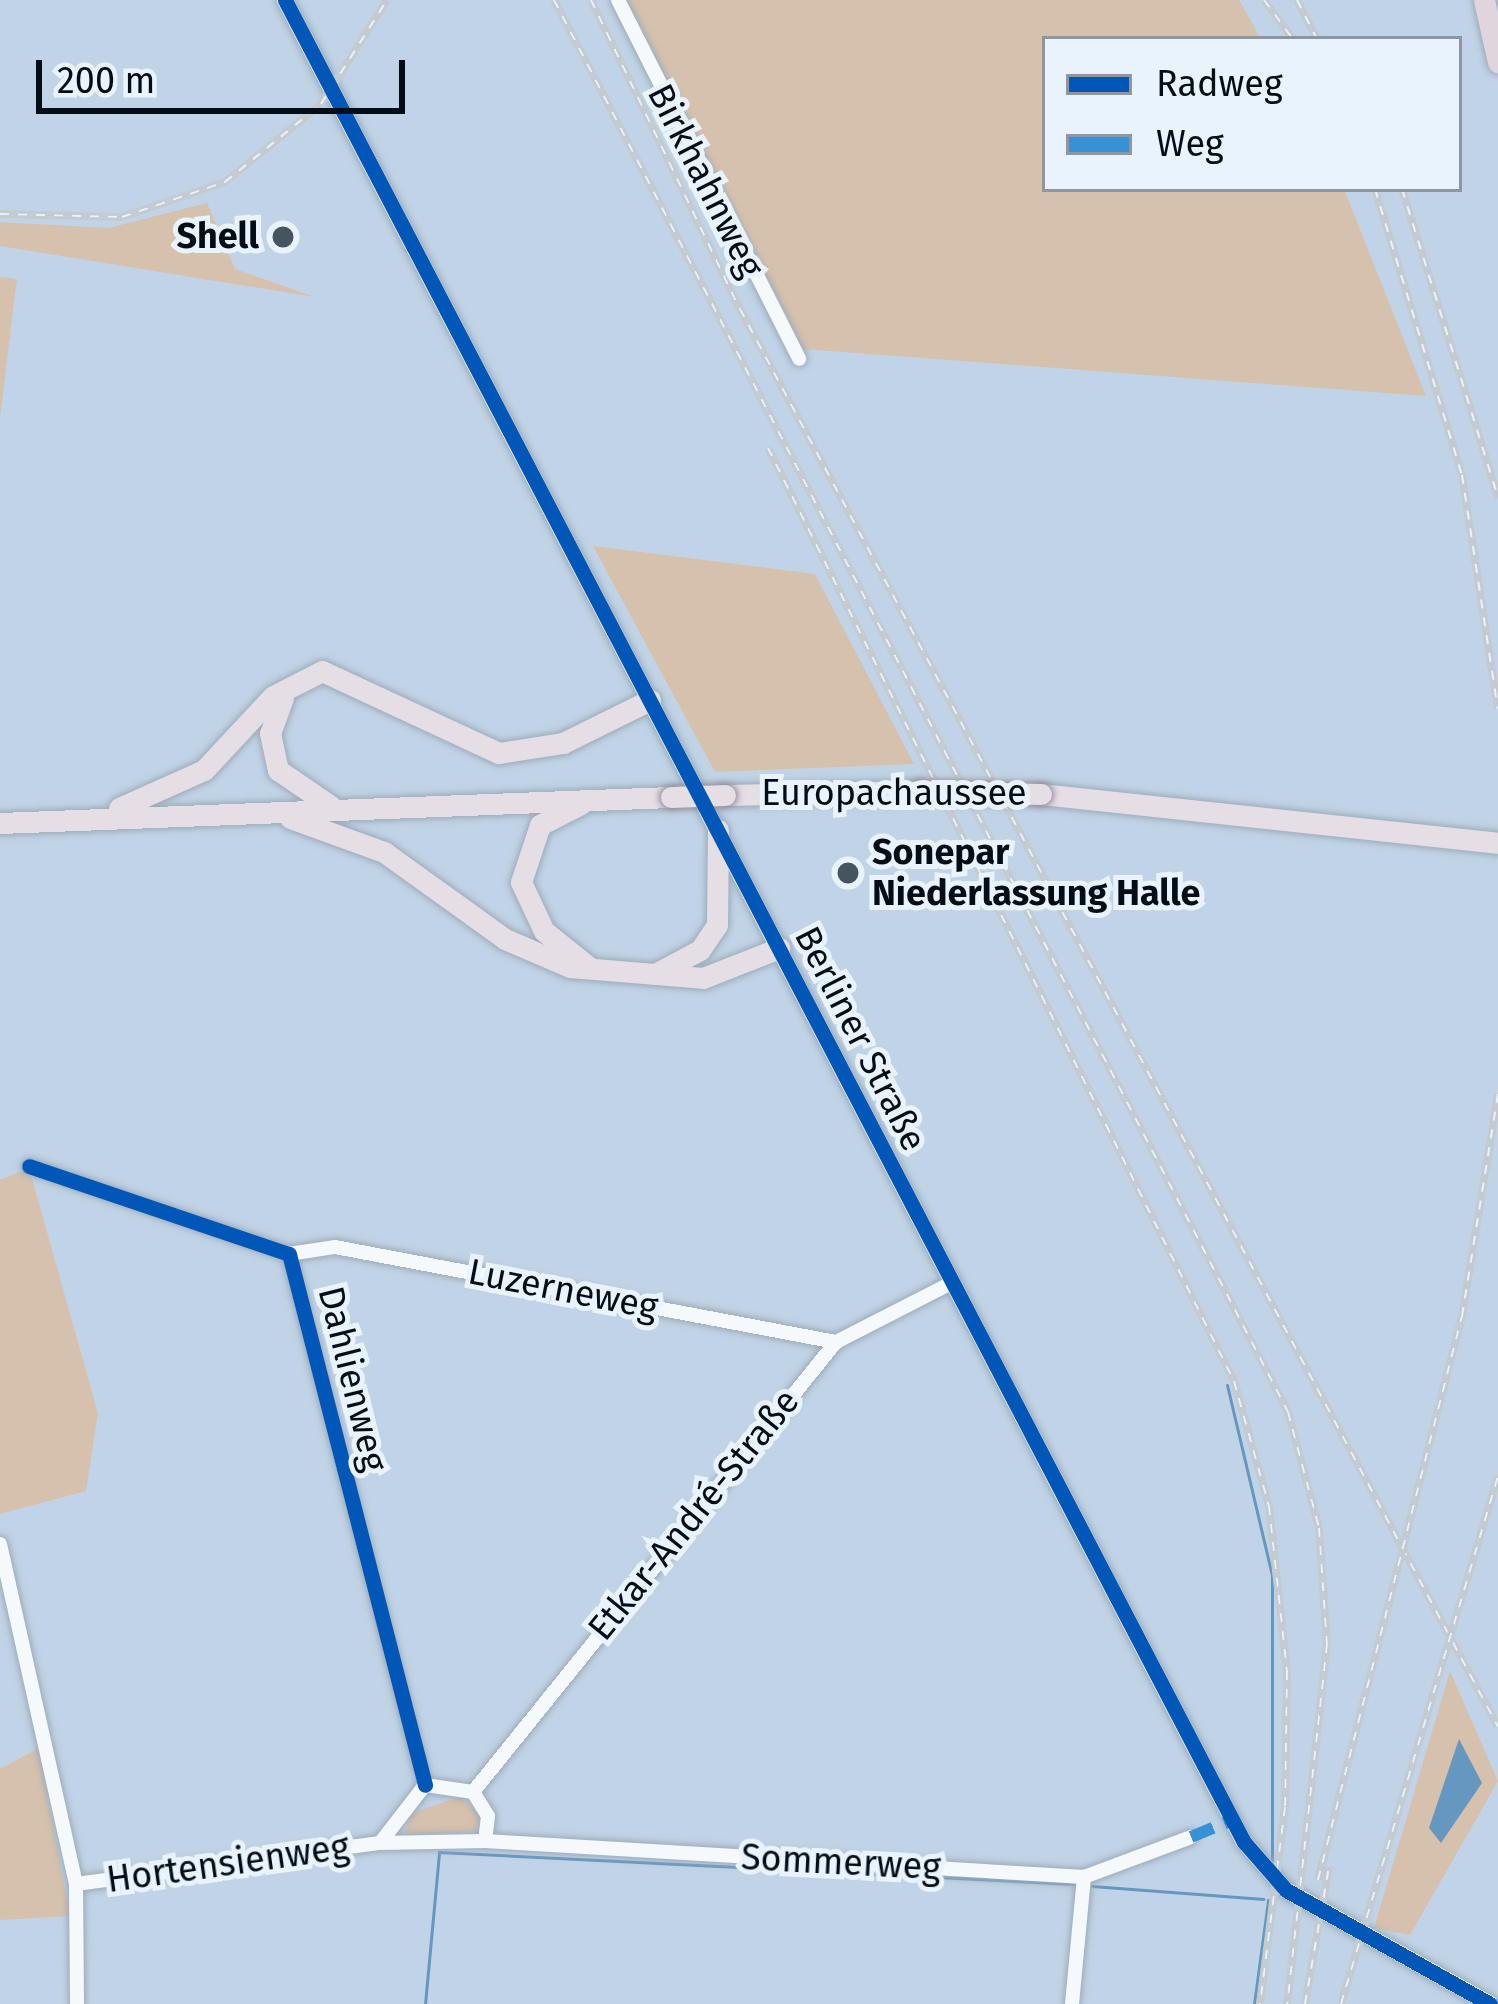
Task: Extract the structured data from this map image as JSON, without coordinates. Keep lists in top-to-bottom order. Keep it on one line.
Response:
{"streets":{"main road":["Europachaussee"],"street":["Birkhahnweg","Berliner Straße","Luzerneweg","Dahlienweg","Etkar-André-Straße","Sommerweg","Hortensienweg"]},"crossings":[["Berliner Straße","Etkar-André-Straße"],["Luzerneweg","Dahlienweg"],["Luzerneweg","Etkar-André-Straße"],["Sommerweg","Hortensienweg"]],"places":["Shell","Sonepar Niederlassung Halle"],"legend":["Radweg","Weg"],"scale_bar":"200 m"}
